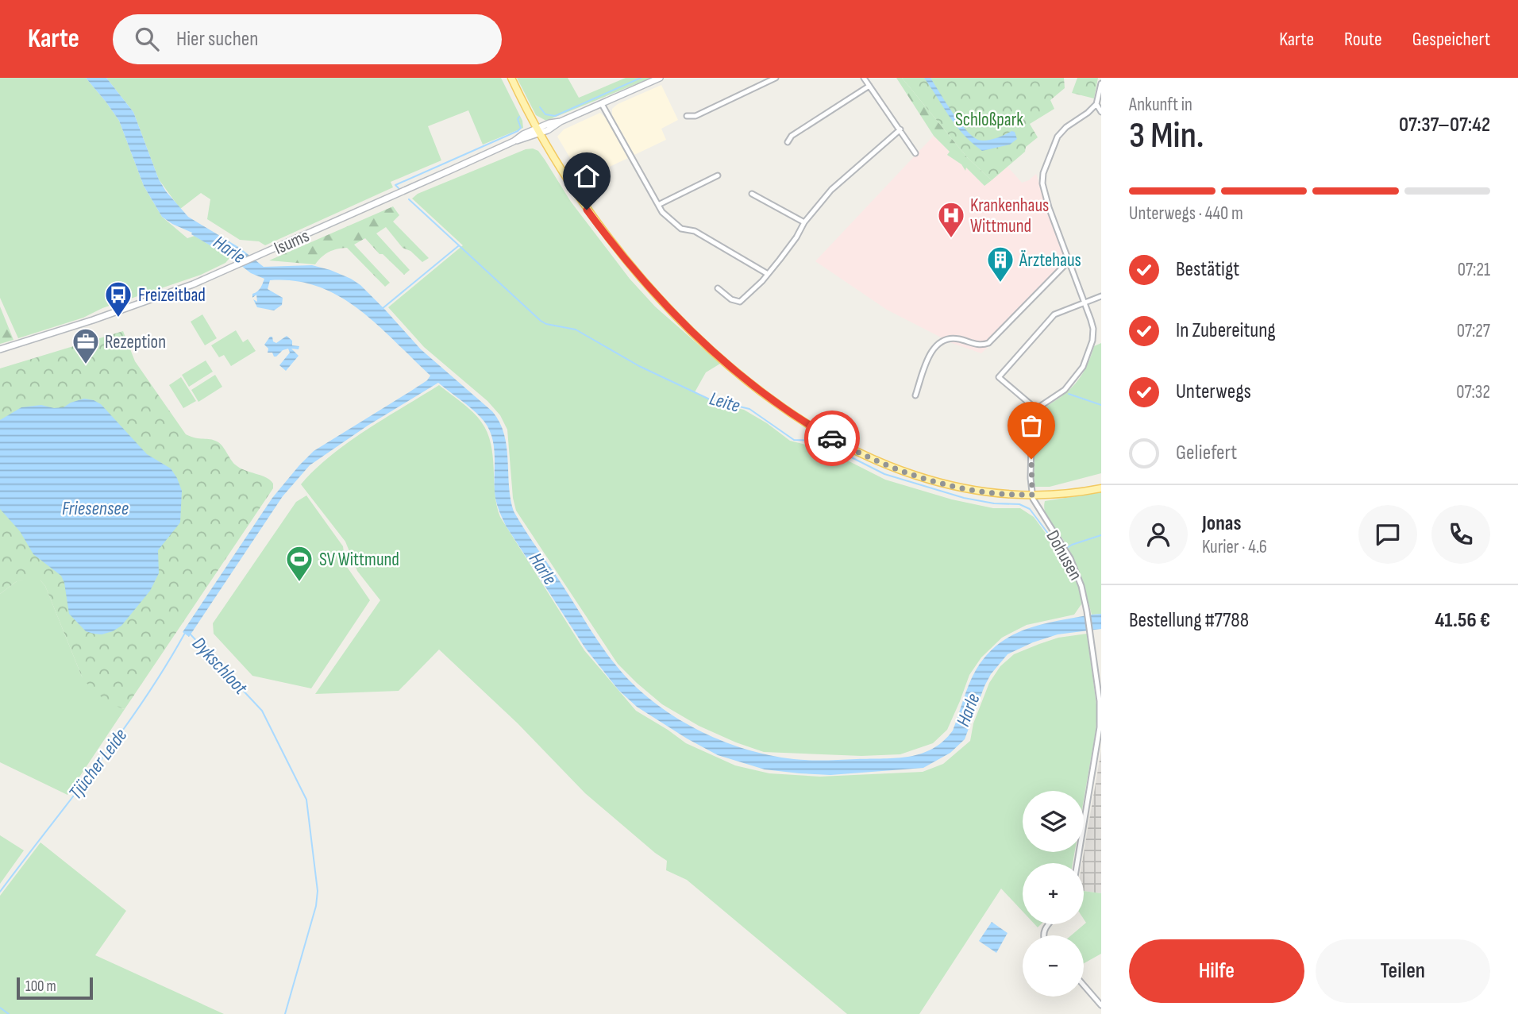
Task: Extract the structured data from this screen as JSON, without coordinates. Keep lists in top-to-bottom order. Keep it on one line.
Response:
{"streets":{"main road":["Isums"],"street":["Dohusen"]},"water":["Harle","Leite","Friesensee","Dykschloot","Tjücher Leide"],"parks":["Schloßpark"],"places":{"hospital":["Krankenhaus Wittmund"],"building":["Ärztehaus"],"bus stop":["Freizeitbad"],"office":["Rezeption"],"sports":["SV Wittmund"]},"scale_bar":"100 m","page":{"header":"Karte","search":"Hier suchen","nav":["Karte","Route","Gespeichert"],"heading":["3 Min.","Ankunft in","07:37–07:42"],"panel":["Jonas","Kurier · 4.6","Bestellung #7788","41.56 €"],"bar":"Unterwegs · 440 m","list":[["Bestätigt","07:21"],["In Zubereitung","07:27"],["Unterwegs","07:32"],"Geliefert"],"map_buttons":["+","−"],"buttons":["Hilfe","Teilen"],"scale":"100 m"}}
